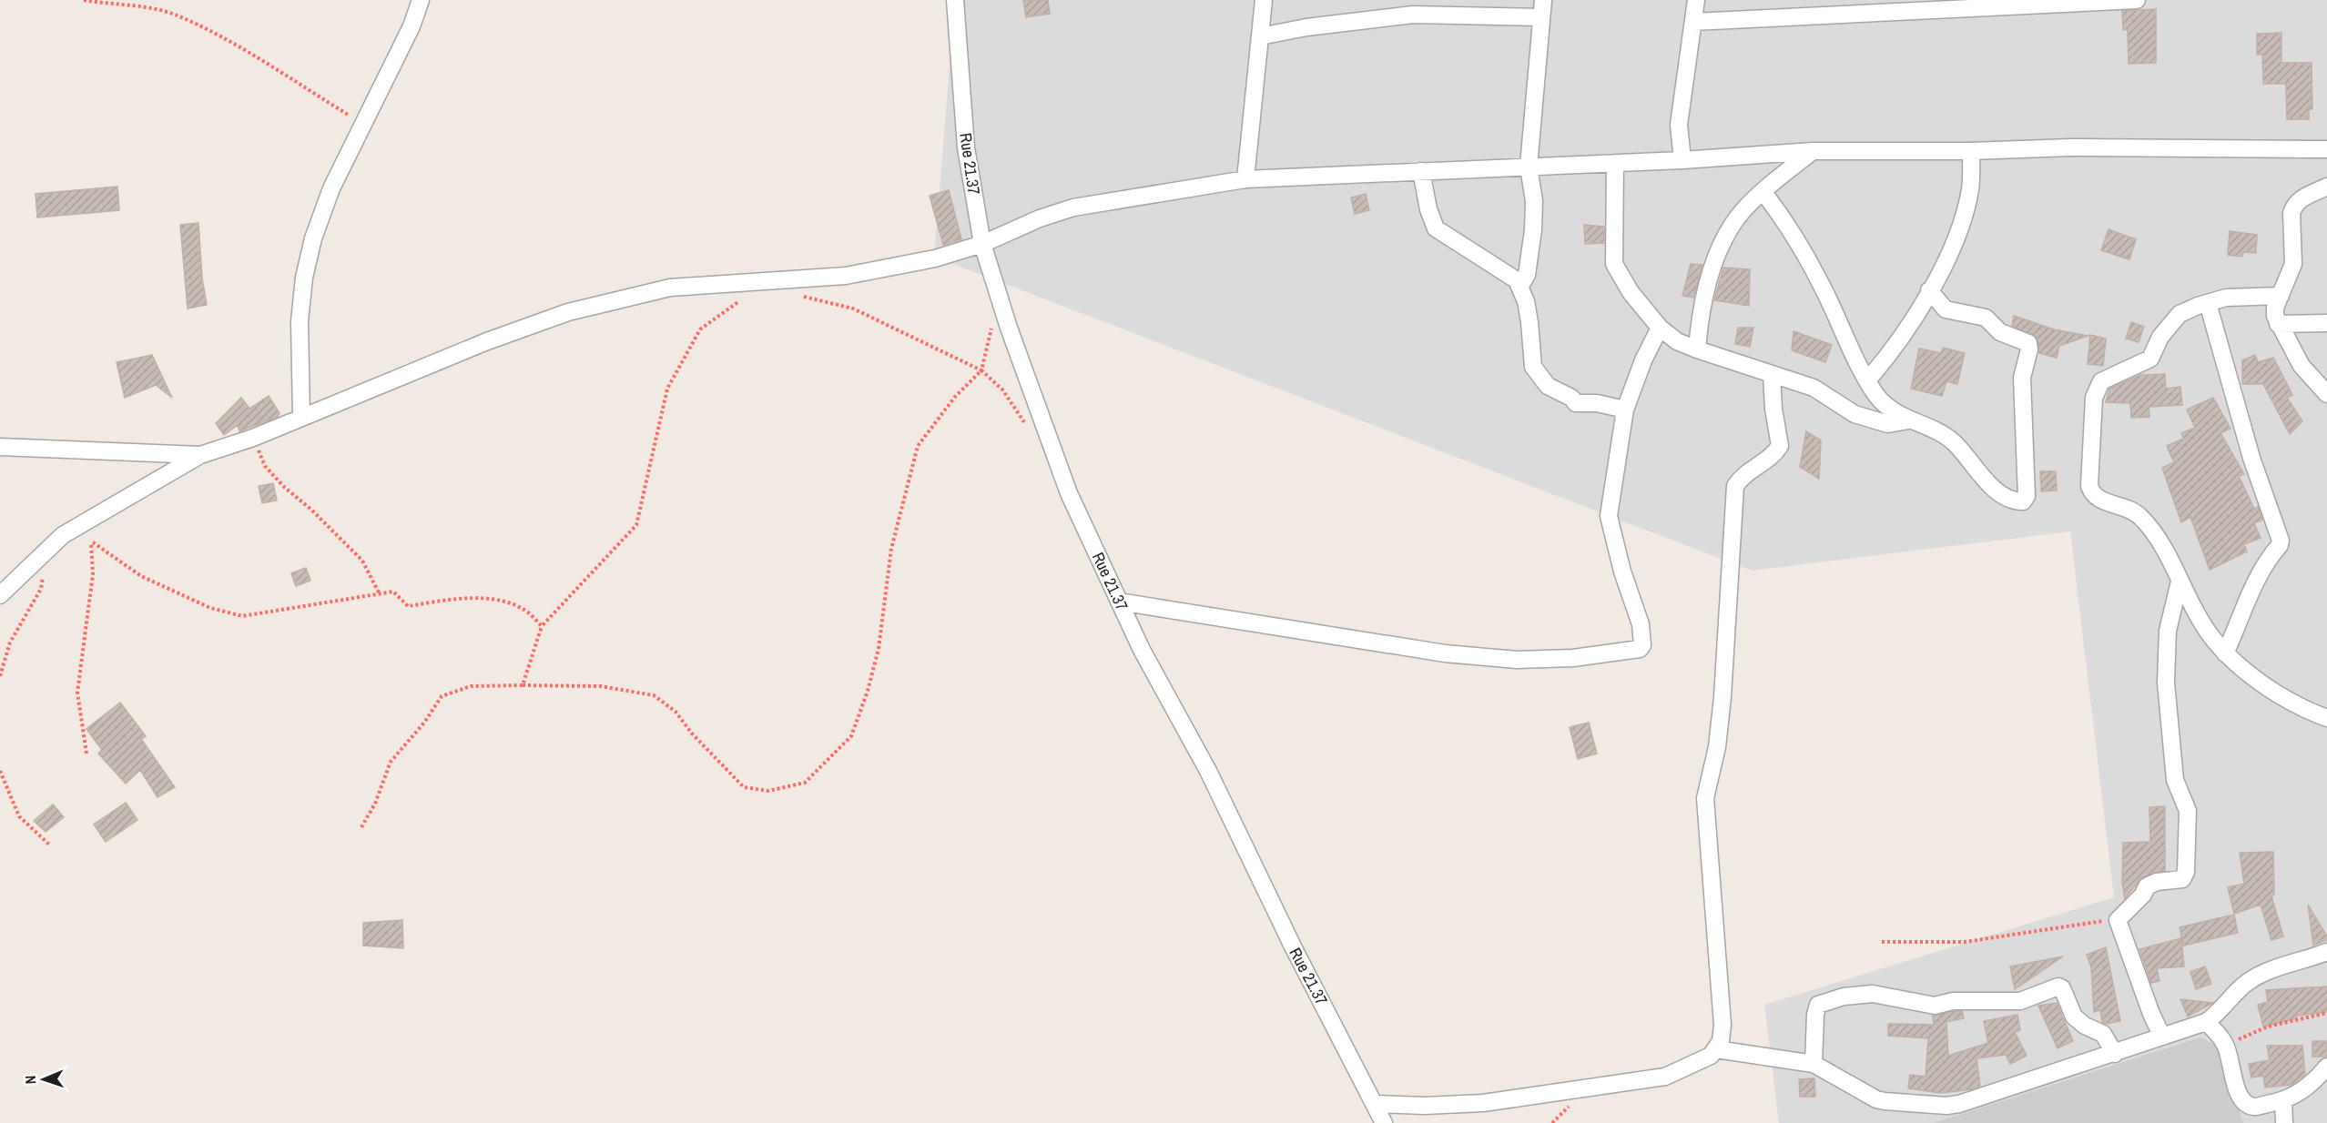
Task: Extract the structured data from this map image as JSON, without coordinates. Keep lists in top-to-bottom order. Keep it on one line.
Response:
{"streets":{"street":["Rue 21.37"]},"north":"left"}
